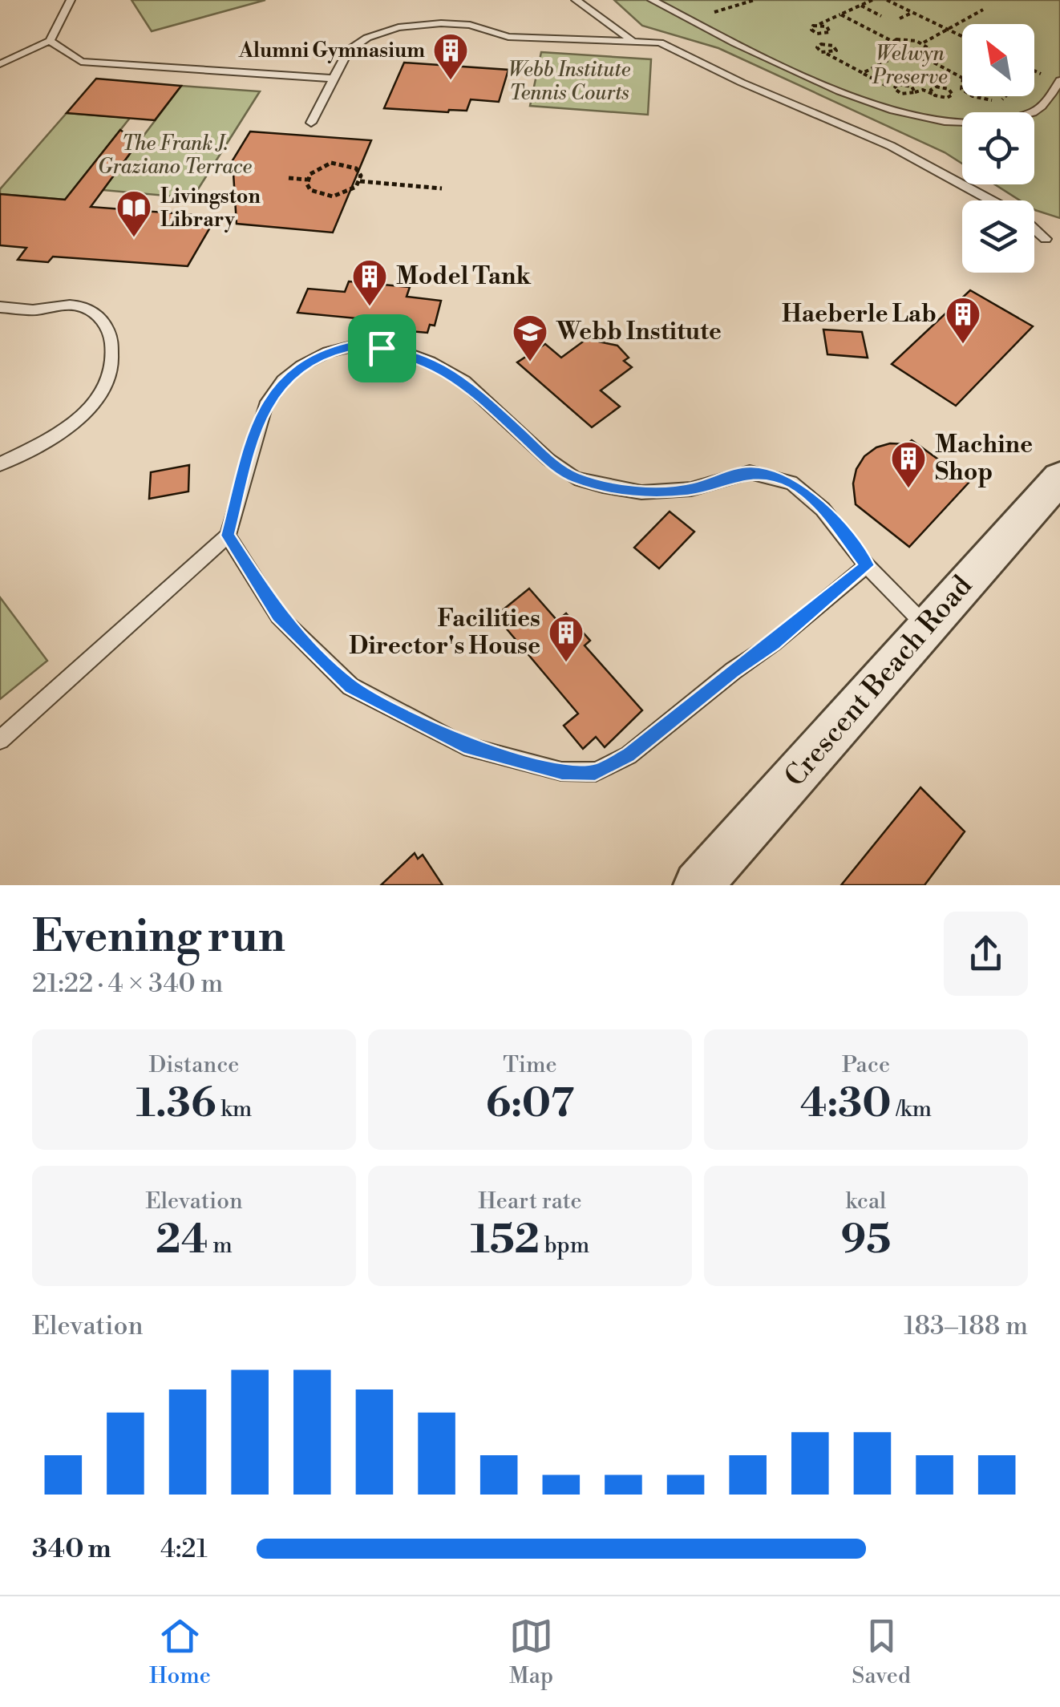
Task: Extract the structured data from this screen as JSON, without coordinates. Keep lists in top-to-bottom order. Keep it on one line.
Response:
{"streets":{"street":["Crescent Beach Road"]},"parks":["Welwyn Preserve","Webb Institute Tennis Courts","The Frank J. Graziano Terrace"],"places":{"building":["Alumni Gymnasium","Model Tank","Haeberle Lab","Machine Shop","Facilities Director's House"],"library":["Livingston Library"],"school or university":["Webb Institute"]},"north":"top left","page":{"heading":["Evening run","21:22 · 4 × 340 m"],"stats":[["Distance","1.36 km"],["Time","6:07"],["Pace","4:30 /km"],["Elevation","24 m"],["Heart rate","152 bpm"],["kcal","95"]],"chart":["Elevation","183–188 m"],"list":[{"name":"340 m","note":"4:21"}],"tabs":["Home","Map","Saved"]}}
